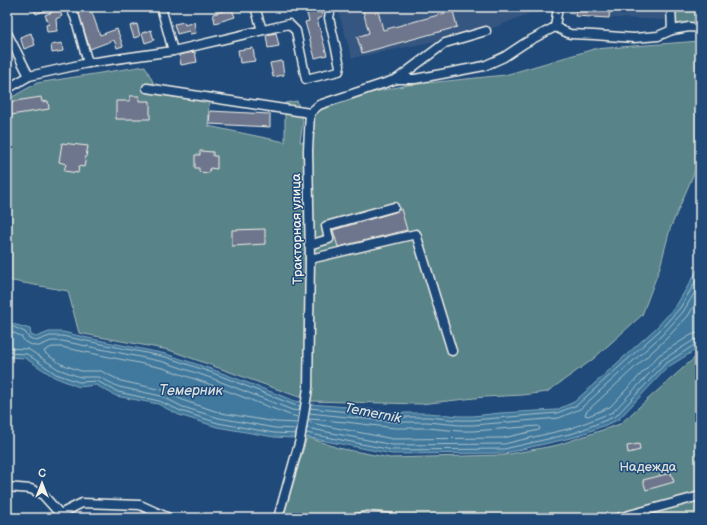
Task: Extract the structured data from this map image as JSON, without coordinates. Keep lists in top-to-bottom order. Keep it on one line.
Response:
{"streets":{"street":["Тракторная улица"]},"water":["Темерник","Temernik"],"parks":["Надежда"],"north":"top"}
